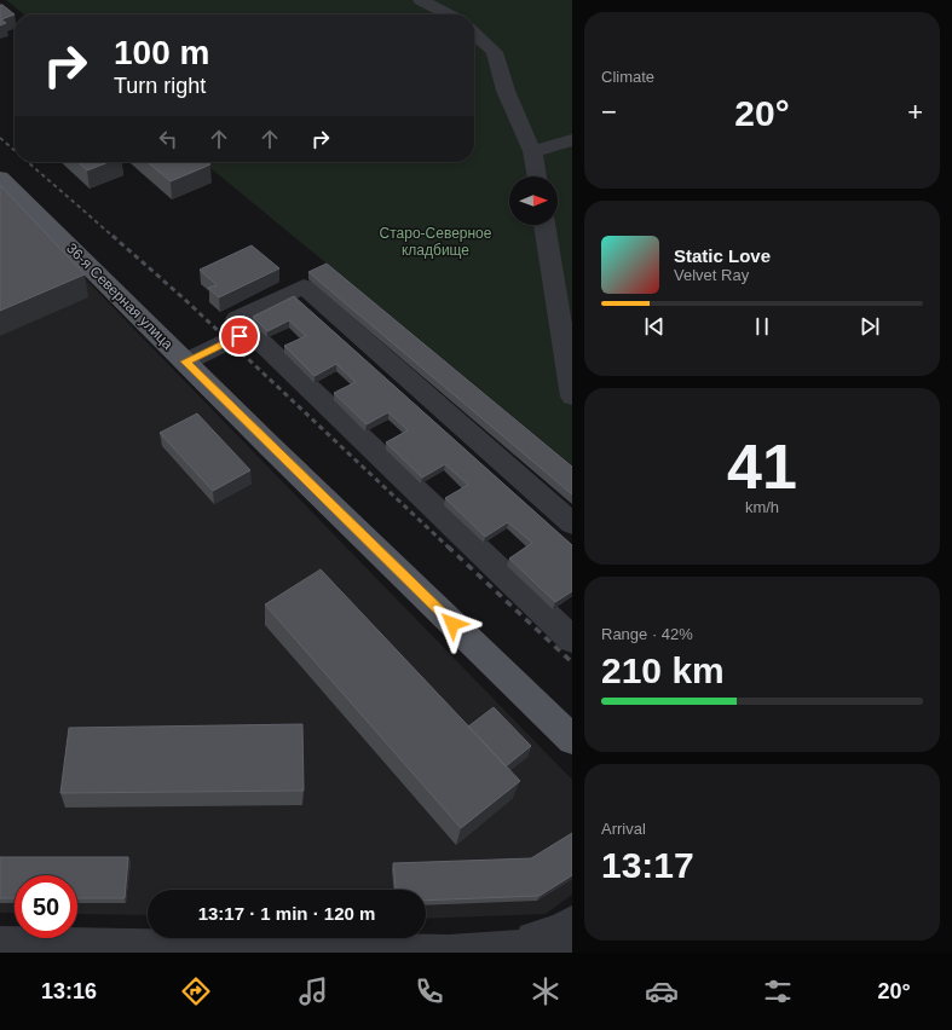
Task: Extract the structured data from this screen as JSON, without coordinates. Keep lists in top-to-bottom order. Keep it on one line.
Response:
{"streets":{"main road":["36-я Северная улица"]},"parks":["Старо-Северное кладбище"],"north":"right","page":{"tile":["Climate",["41","km/h"],["Range · 42%","210 km"],["Arrival","13:17"]],"turn":["100 m","Turn right"],"heat":["−","20°","+"],"song":["Static Love","Velvet Ray"],"limit":"50","trip":"13:17 · 1 min · 120 m","tabs":["13:16","20°"]}}
